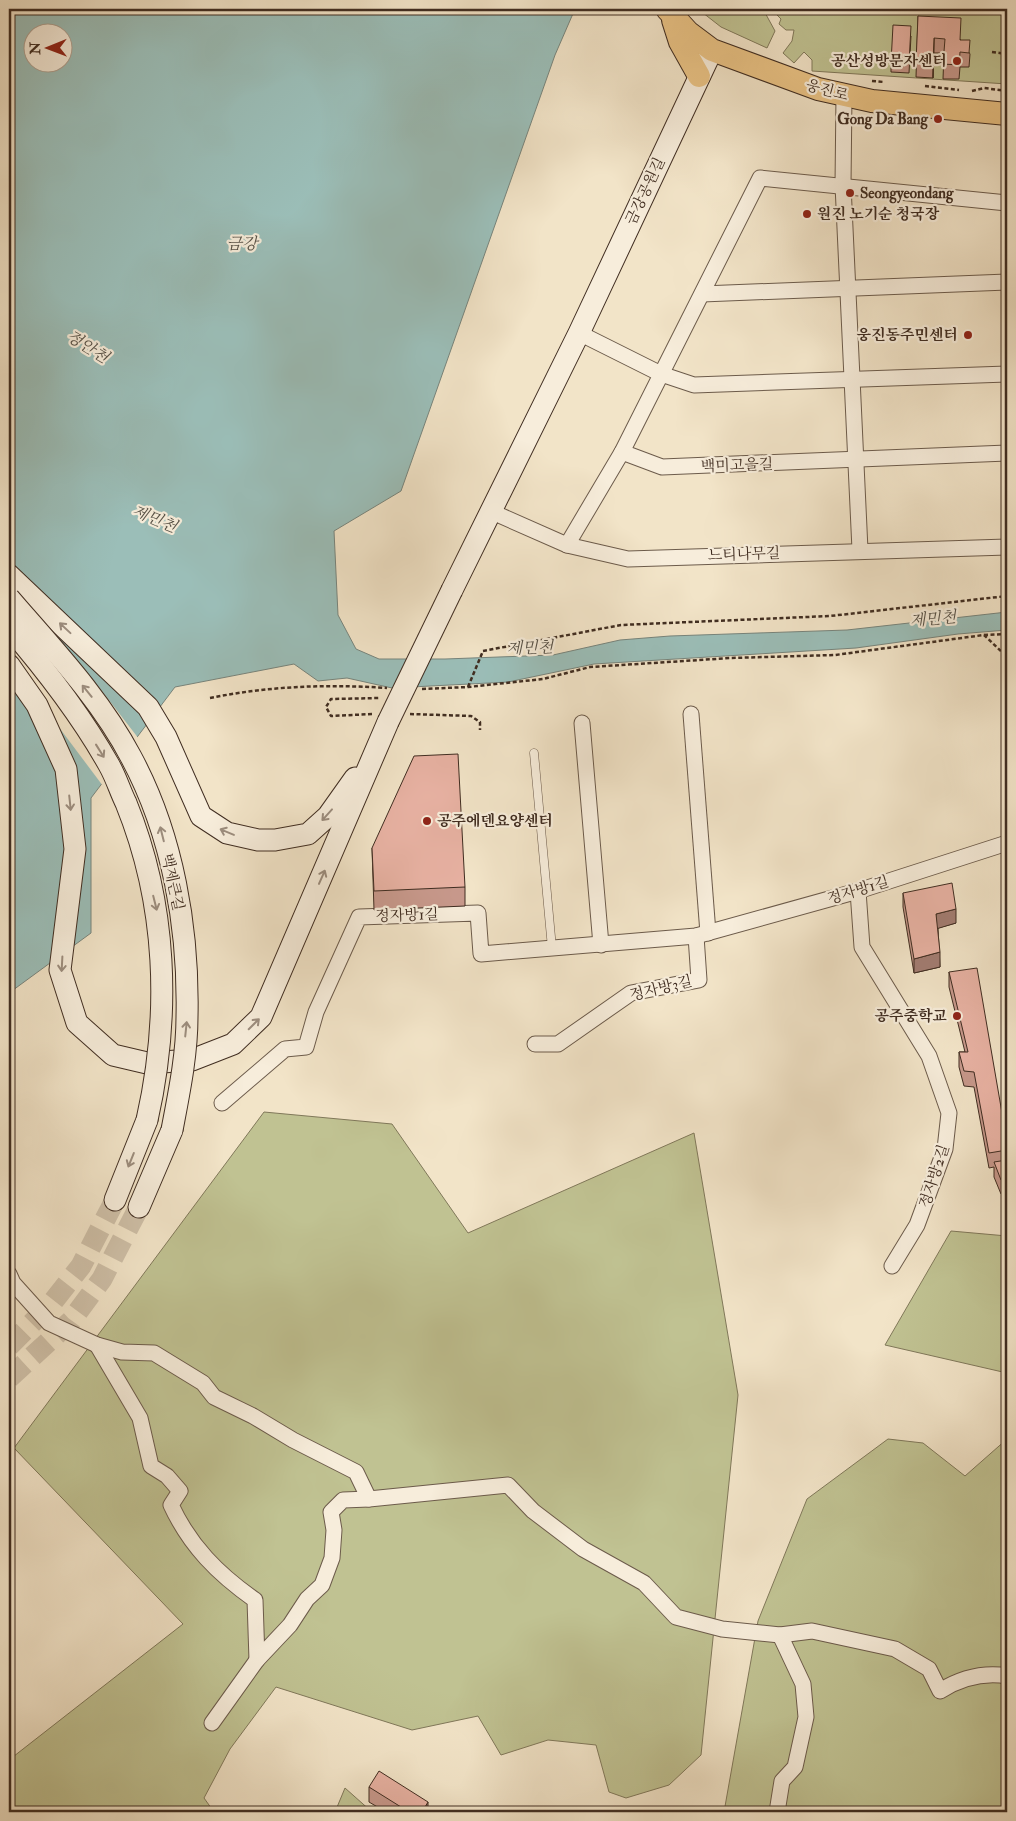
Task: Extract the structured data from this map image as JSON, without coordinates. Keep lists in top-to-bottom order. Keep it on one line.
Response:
{"streets":{"main road":["웅진로","금강공원길","백제큰길"],"street":["백미고을길","느티나무길","정자방1길","정자방3길","정자방2길"]},"crossings":[["웅진로","금강공원길"],["금강공원길","느티나무길"],["정자방1길","정자방3길"],["정자방1길","정자방2길"]],"water":["금강","정안천","제민천"],"places":["공산성방문자센터","Gong Da Bang","Seongyeondang","원진 노기순 청국장","웅진동주민센터","공주에덴요양센터","공주중학교"],"north":"left"}
